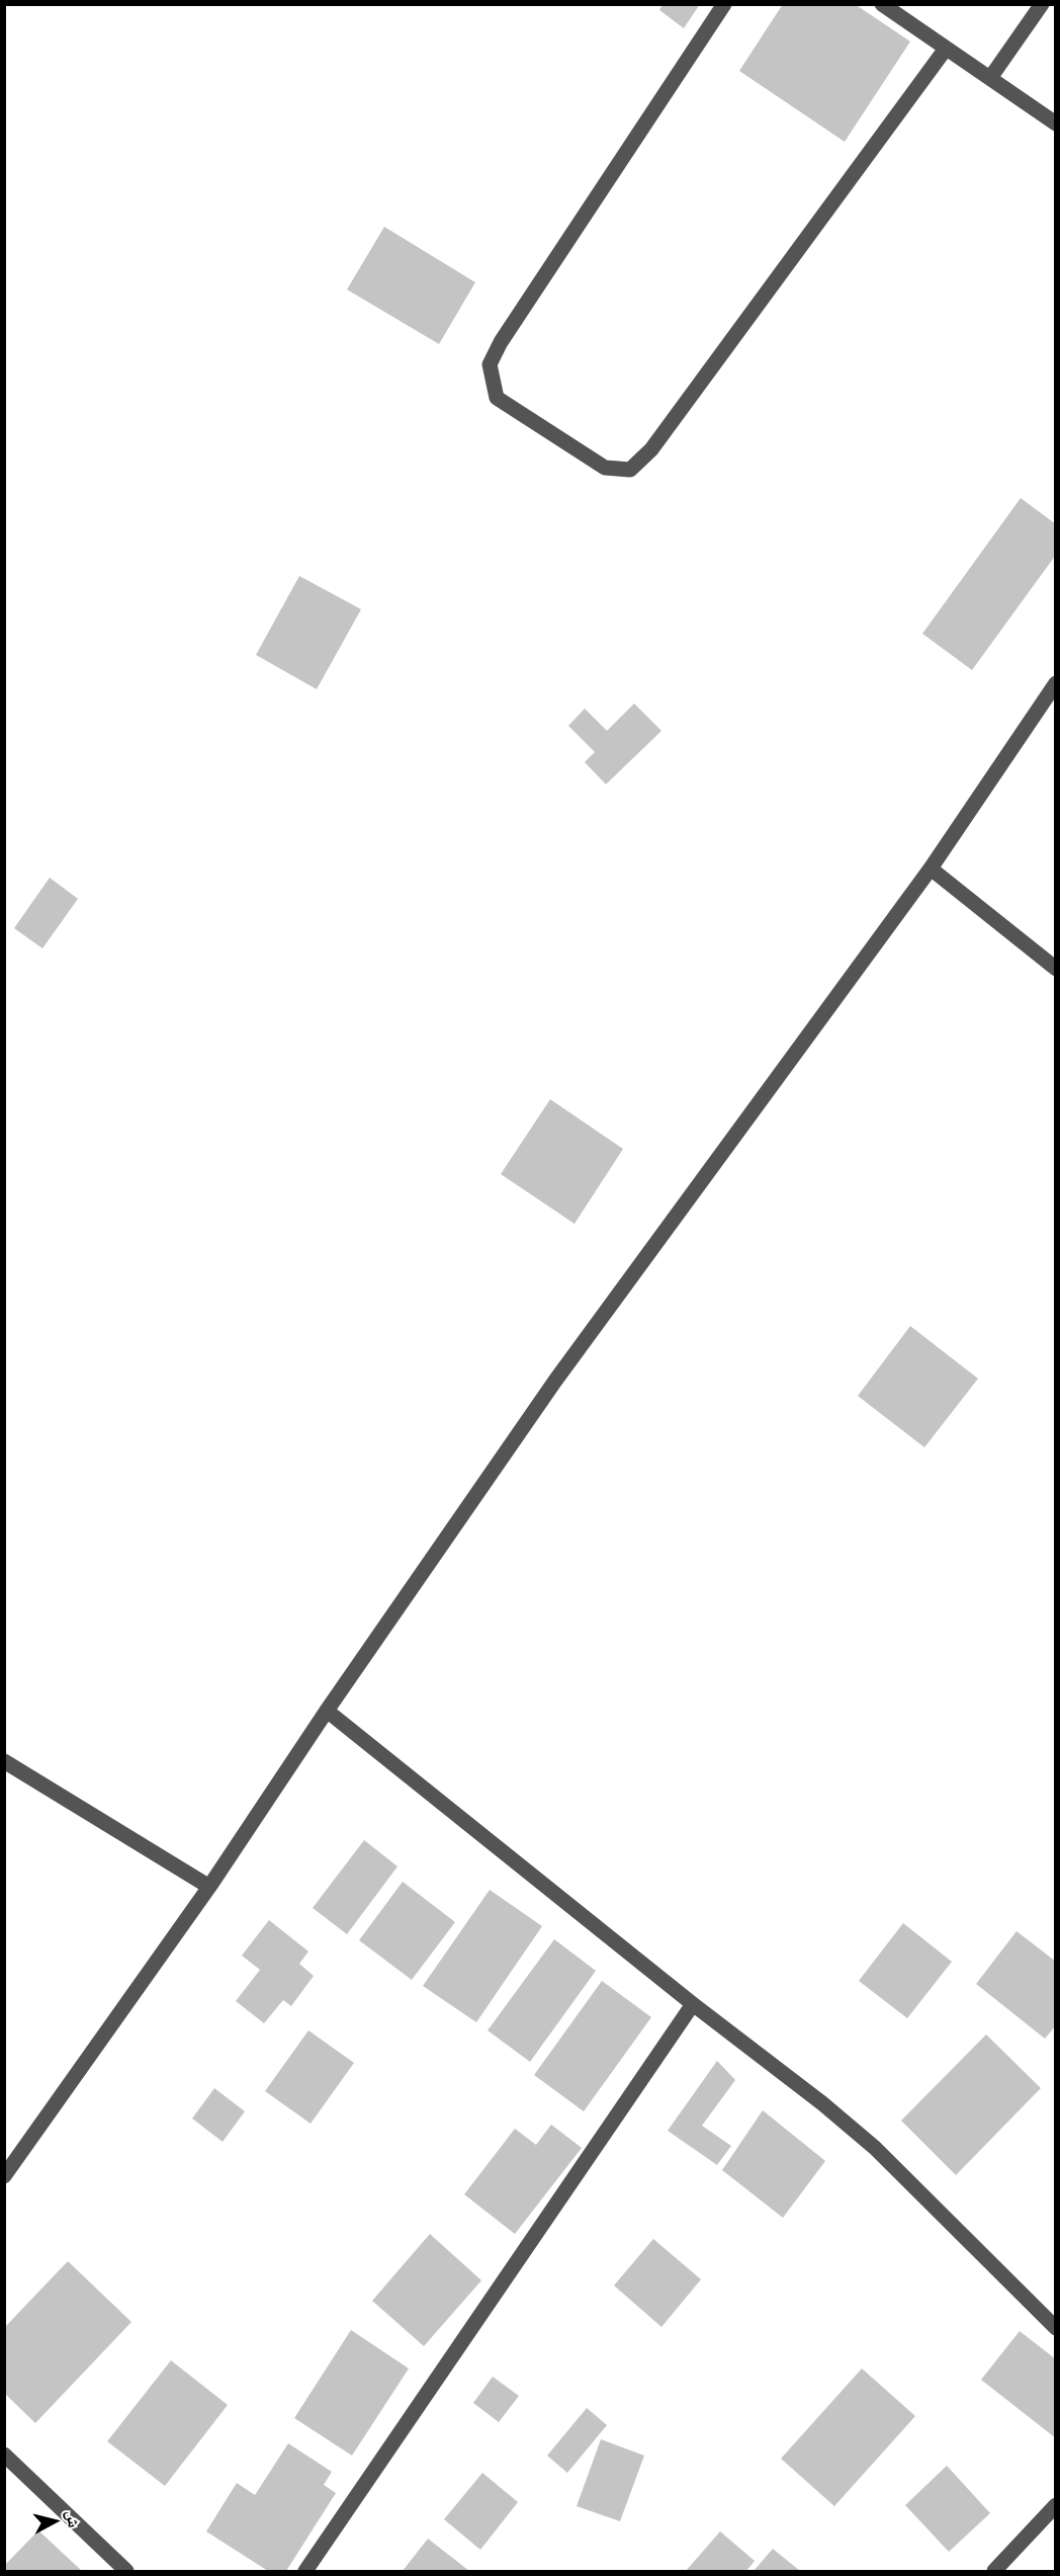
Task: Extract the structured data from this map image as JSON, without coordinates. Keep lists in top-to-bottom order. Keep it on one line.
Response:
{"north":"right"}
